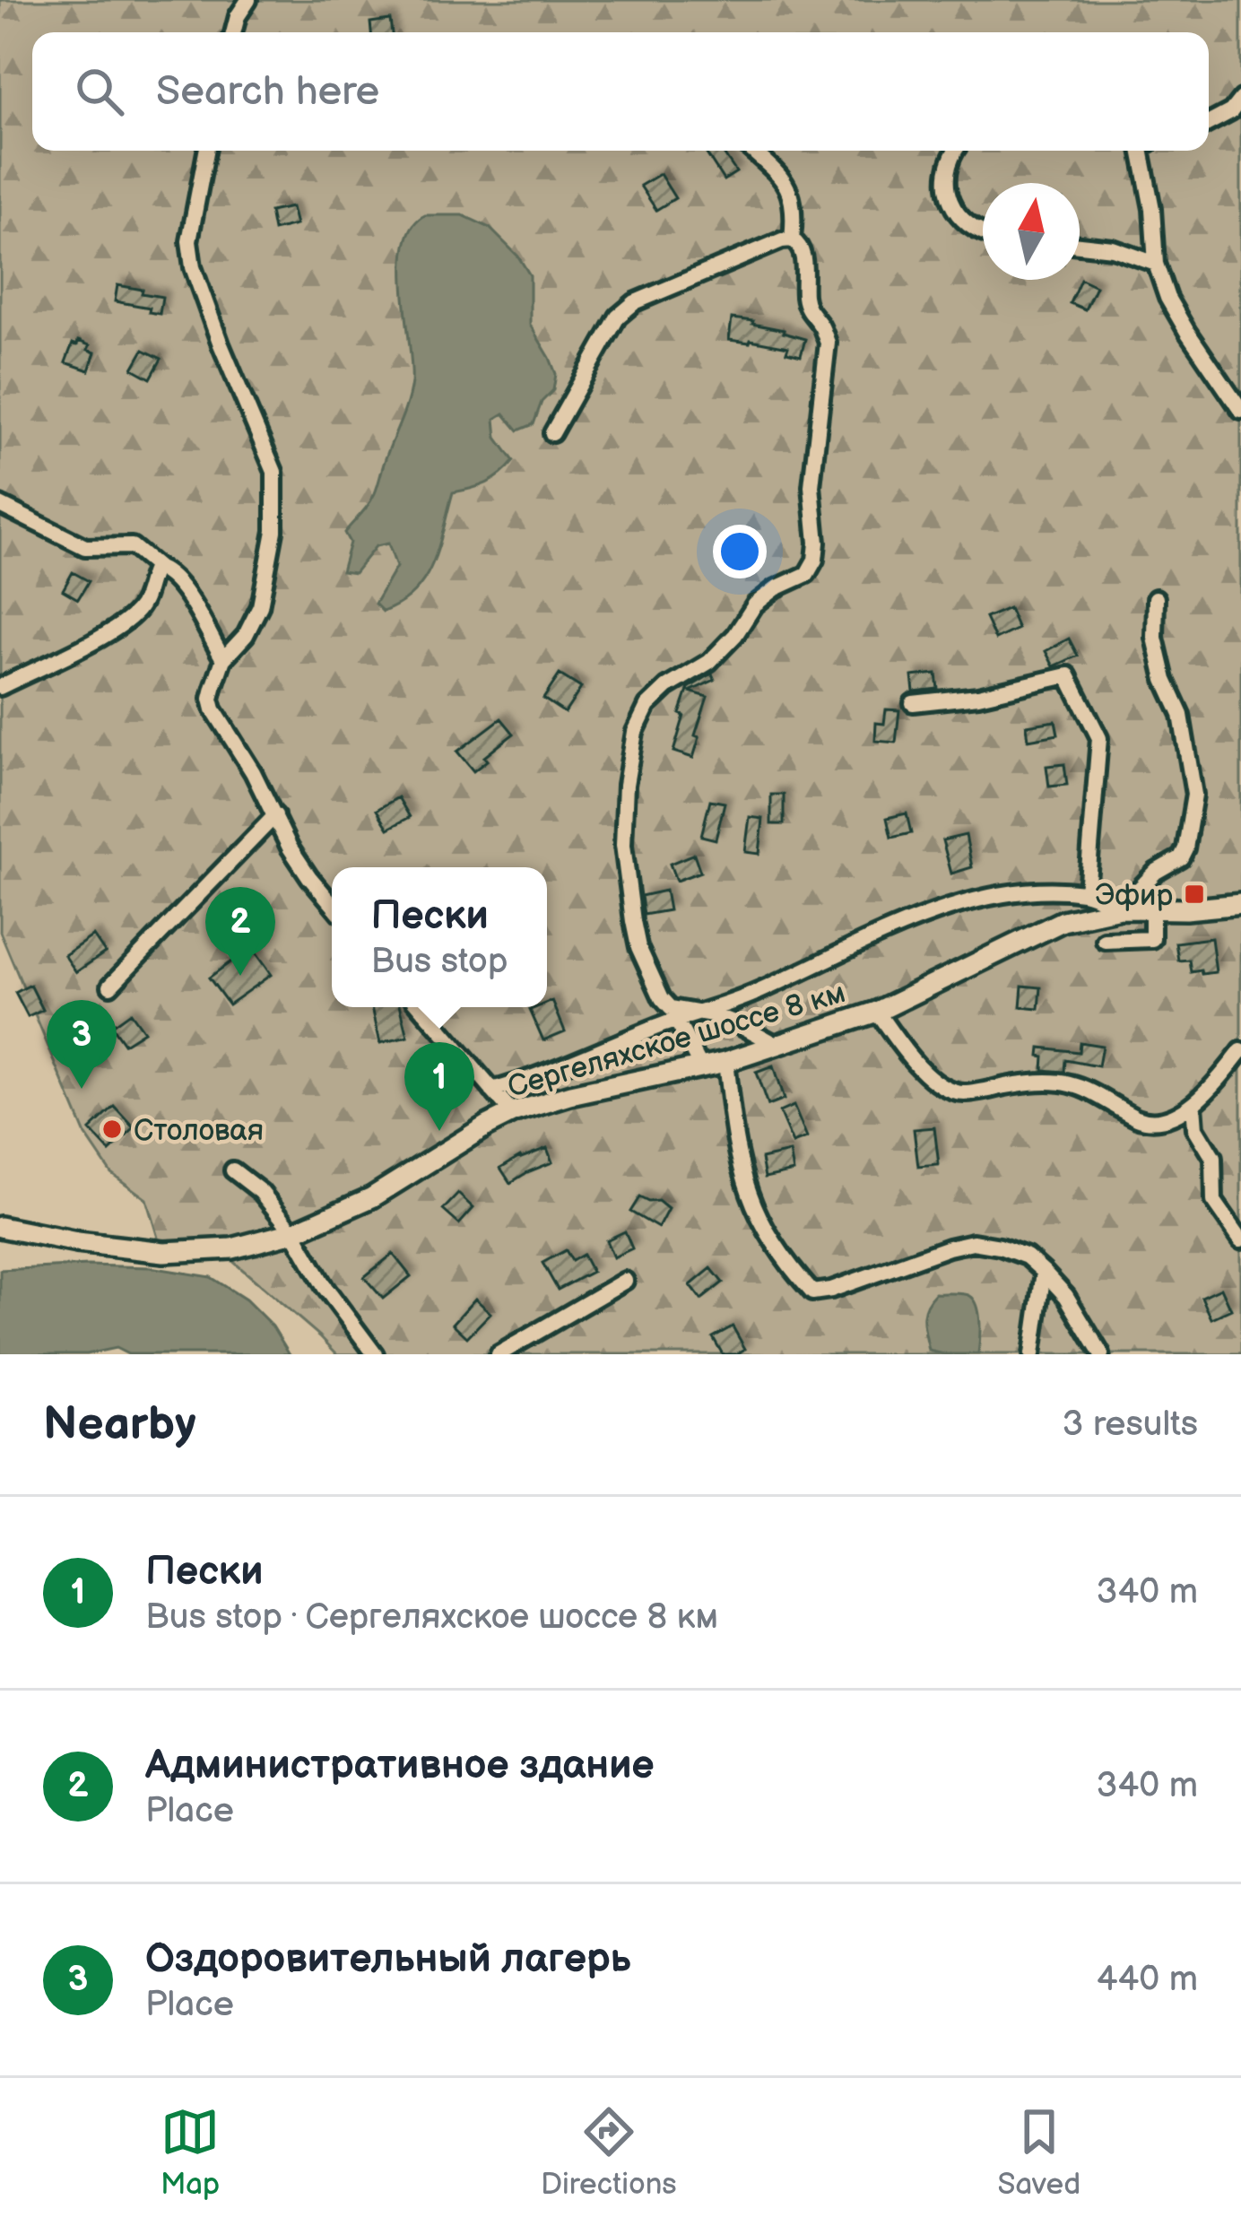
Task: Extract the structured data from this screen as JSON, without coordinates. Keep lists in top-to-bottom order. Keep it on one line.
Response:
{"streets":{"main road":["Сергеляхское шоссе 8 км"]},"places":{"transit":["Эфир"],"other":["Столовая"]},"north":"top","page":{"search":"Search here","popup":["Пески","Bus stop"],"pins":["2","3","1"],"heading":["Nearby","3 results"],"list":[{"mark":"1","name":"Пески","note":"Bus stop · Сергеляхское шоссе 8 км","value":"340 m"},{"mark":"2","name":"Административное здание","note":"Place","value":"340 m"},{"mark":"3","name":"Оздоровительный лагерь","note":"Place","value":"440 m"}],"nav":["Map","Directions","Saved"]}}
